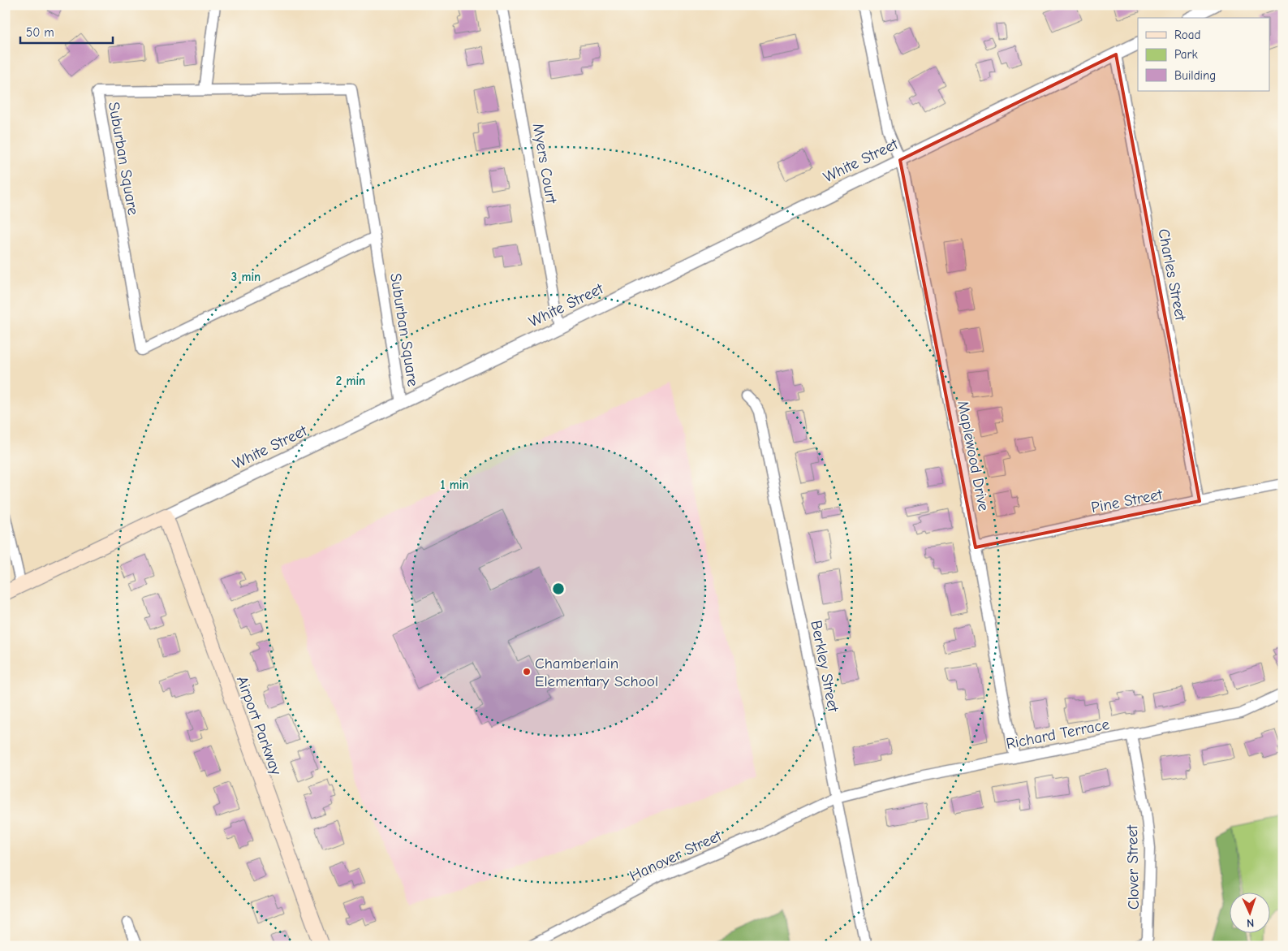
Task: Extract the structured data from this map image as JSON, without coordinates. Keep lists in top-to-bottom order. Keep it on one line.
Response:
{"streets":{"main road":["White Street","Airport Parkway"],"street":["Suburban Square","Myers Court","Charles Street","Maplewood Drive","Pine Street","Berkley Street","Richard Terrace","Hanover Street","Clover Street"]},"crossings":[["Suburban Square","White Street"],["White Street","Myers Court"],["White Street","Charles Street"],["White Street","Maplewood Drive"],["White Street","Airport Parkway"],["Charles Street","Pine Street"],["Maplewood Drive","Pine Street"],["Maplewood Drive","Richard Terrace"],["Berkley Street","Richard Terrace"],["Berkley Street","Hanover Street"],["Richard Terrace","Hanover Street"],["Richard Terrace","Clover Street"]],"places":["Chamberlain Elementary School"],"legend":["Road","Park","Building"],"scale_bar":"50 m","north":"bottom","rings":["3 min","2 min","1 min"]}
